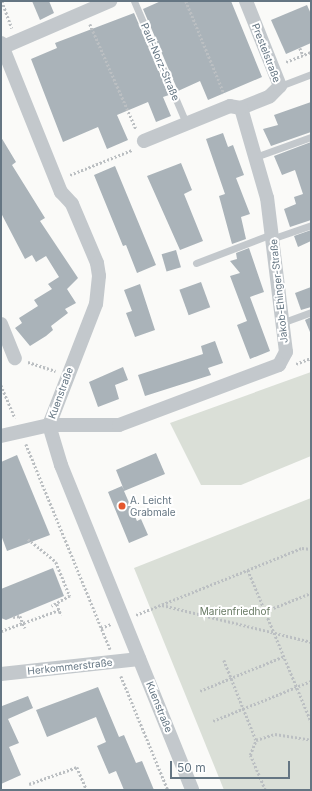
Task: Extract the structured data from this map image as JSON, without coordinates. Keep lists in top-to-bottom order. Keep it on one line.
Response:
{"streets":{"street":["Prestelstraße","Jakob-Ehinger-Straße","Kuenstraße","Herkommerstraße"],"lane":["Paul-Norz-Straße"]},"crossings":[["Prestelstraße","Jakob-Ehinger-Straße"],["Jakob-Ehinger-Straße","Kuenstraße"],["Kuenstraße","Herkommerstraße"]],"parks":["Marienfriedhof"],"places":["A. Leicht Grabmale"],"scale_bar":"50 m"}
